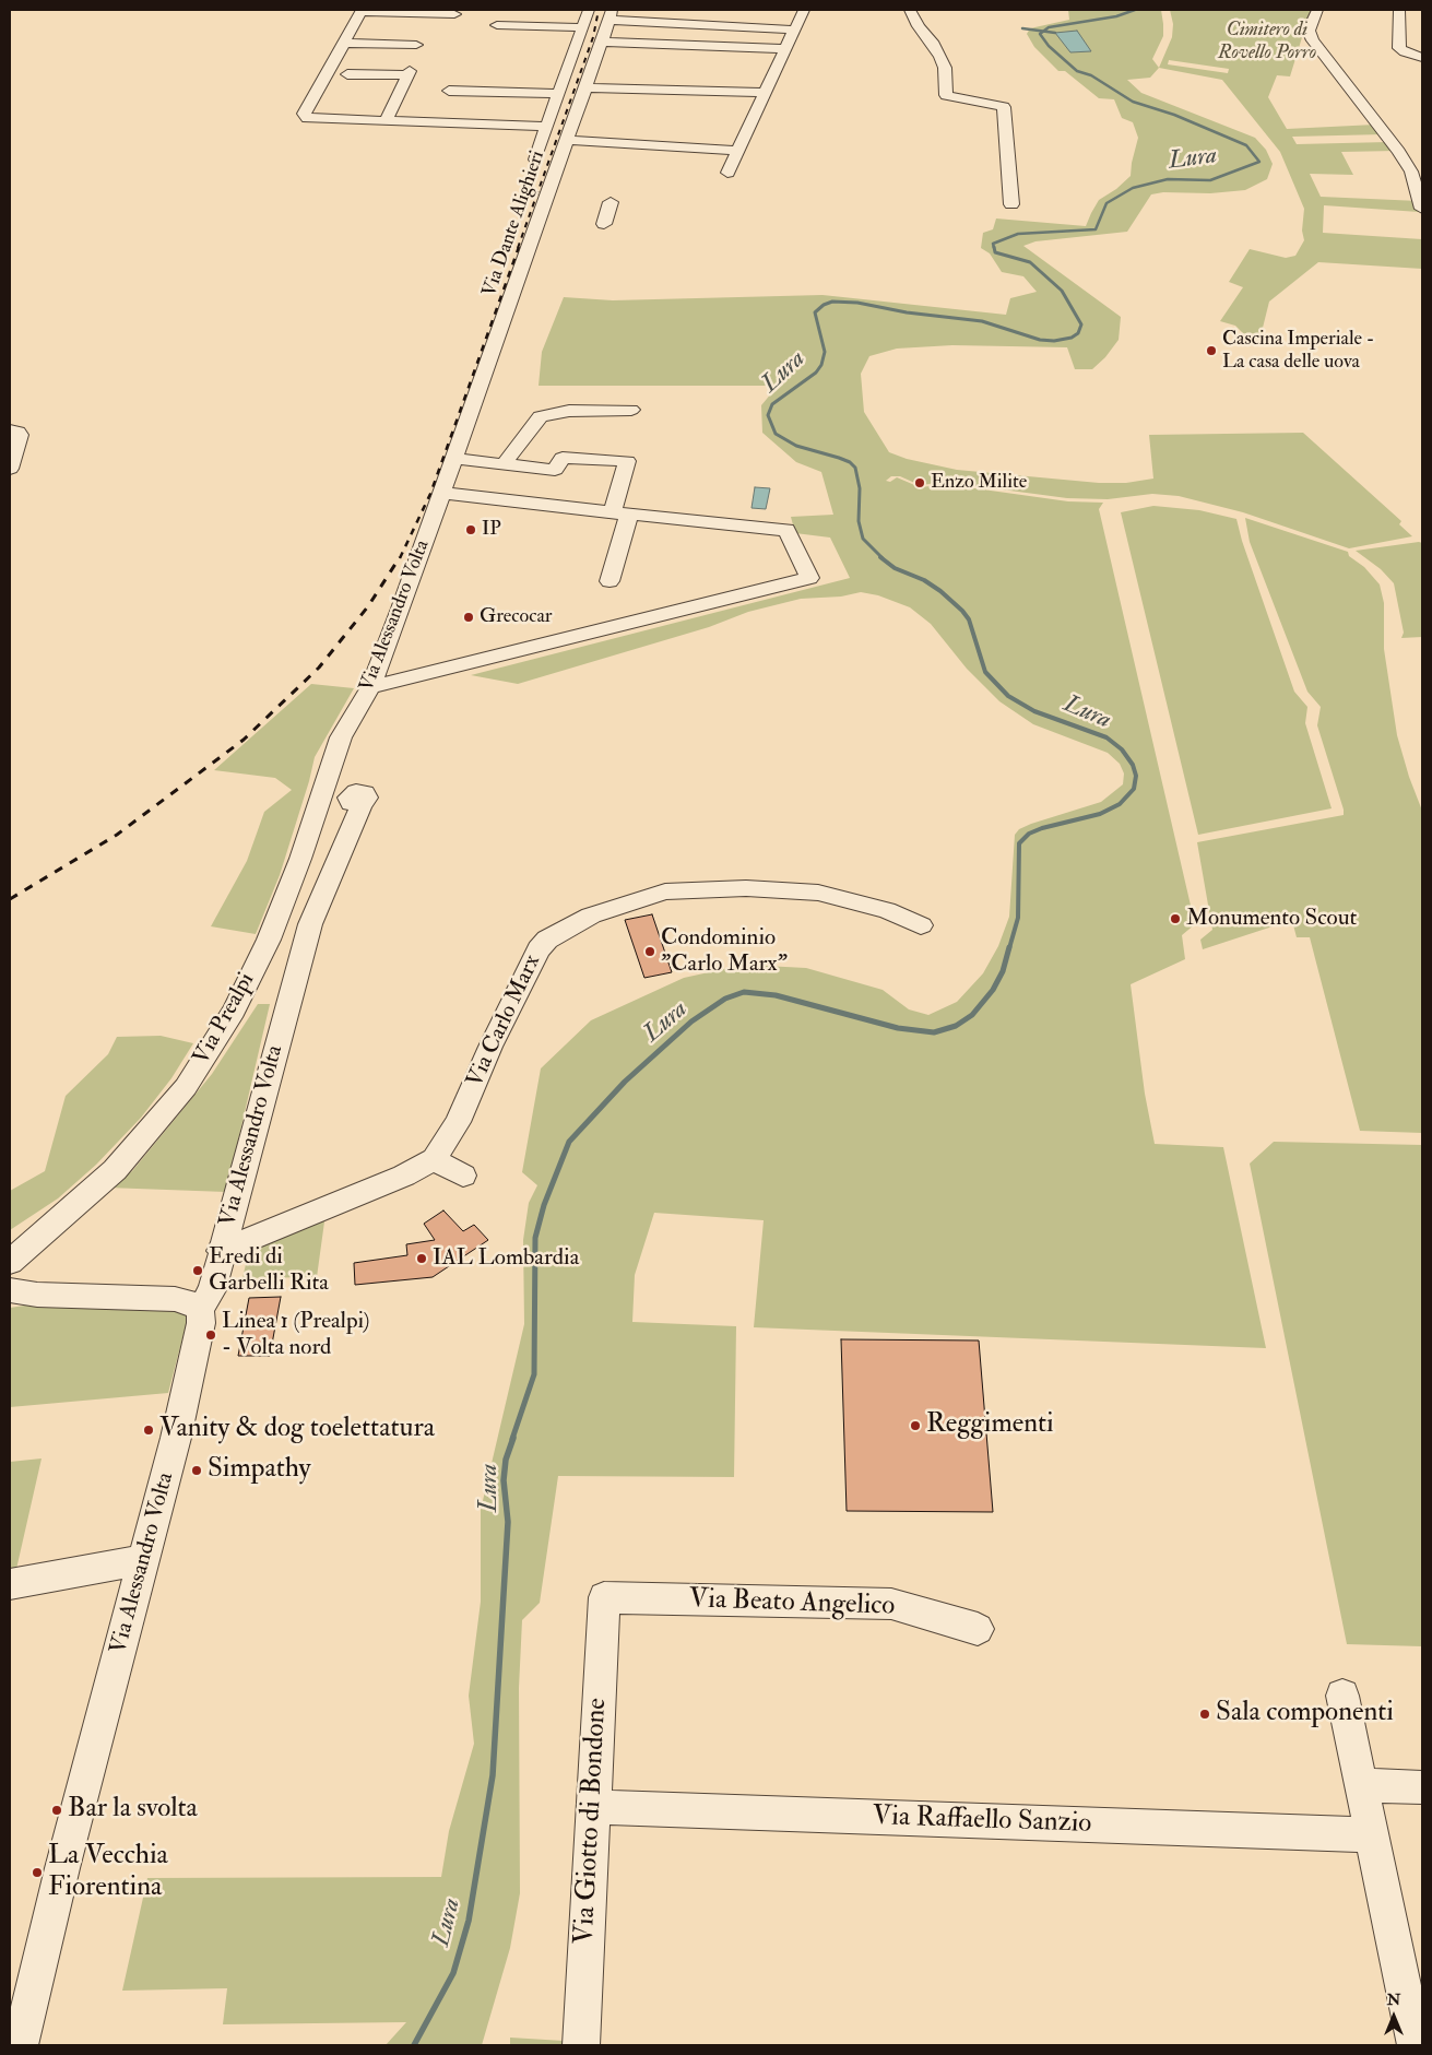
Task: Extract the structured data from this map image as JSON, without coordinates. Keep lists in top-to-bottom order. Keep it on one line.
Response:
{"streets":{"street":["Via Dante Alighieri","Via Alessandro Volta","Via Prealpi","Via Carlo Marx","Via Beato Angelico","Via Giotto di Bondone","Via Raffaello Sanzio"]},"crossings":[["Via Dante Alighieri","Via Alessandro Volta"],["Via Alessandro Volta","Via Prealpi"],["Via Alessandro Volta","Via Carlo Marx"],["Via Beato Angelico","Via Giotto di Bondone"],["Via Giotto di Bondone","Via Raffaello Sanzio"]],"water":["Lura"],"parks":["Cimitero di Rovello Porro"],"places":["Cascina Imperiale - La casa delle uova","Enzo Milite","IP","Grecocar","Monumento Scout","Condominio \"Carlo Marx\"","IAL Lombardia","Eredi di Garbelli Rita","Linea 1 (Prealpi) - Volta nord","Reggimenti","Vanity & dog toelettatura","Simpathy","Sala componenti","Bar la svolta","La Vecchia Fiorentina"],"north":"top"}
